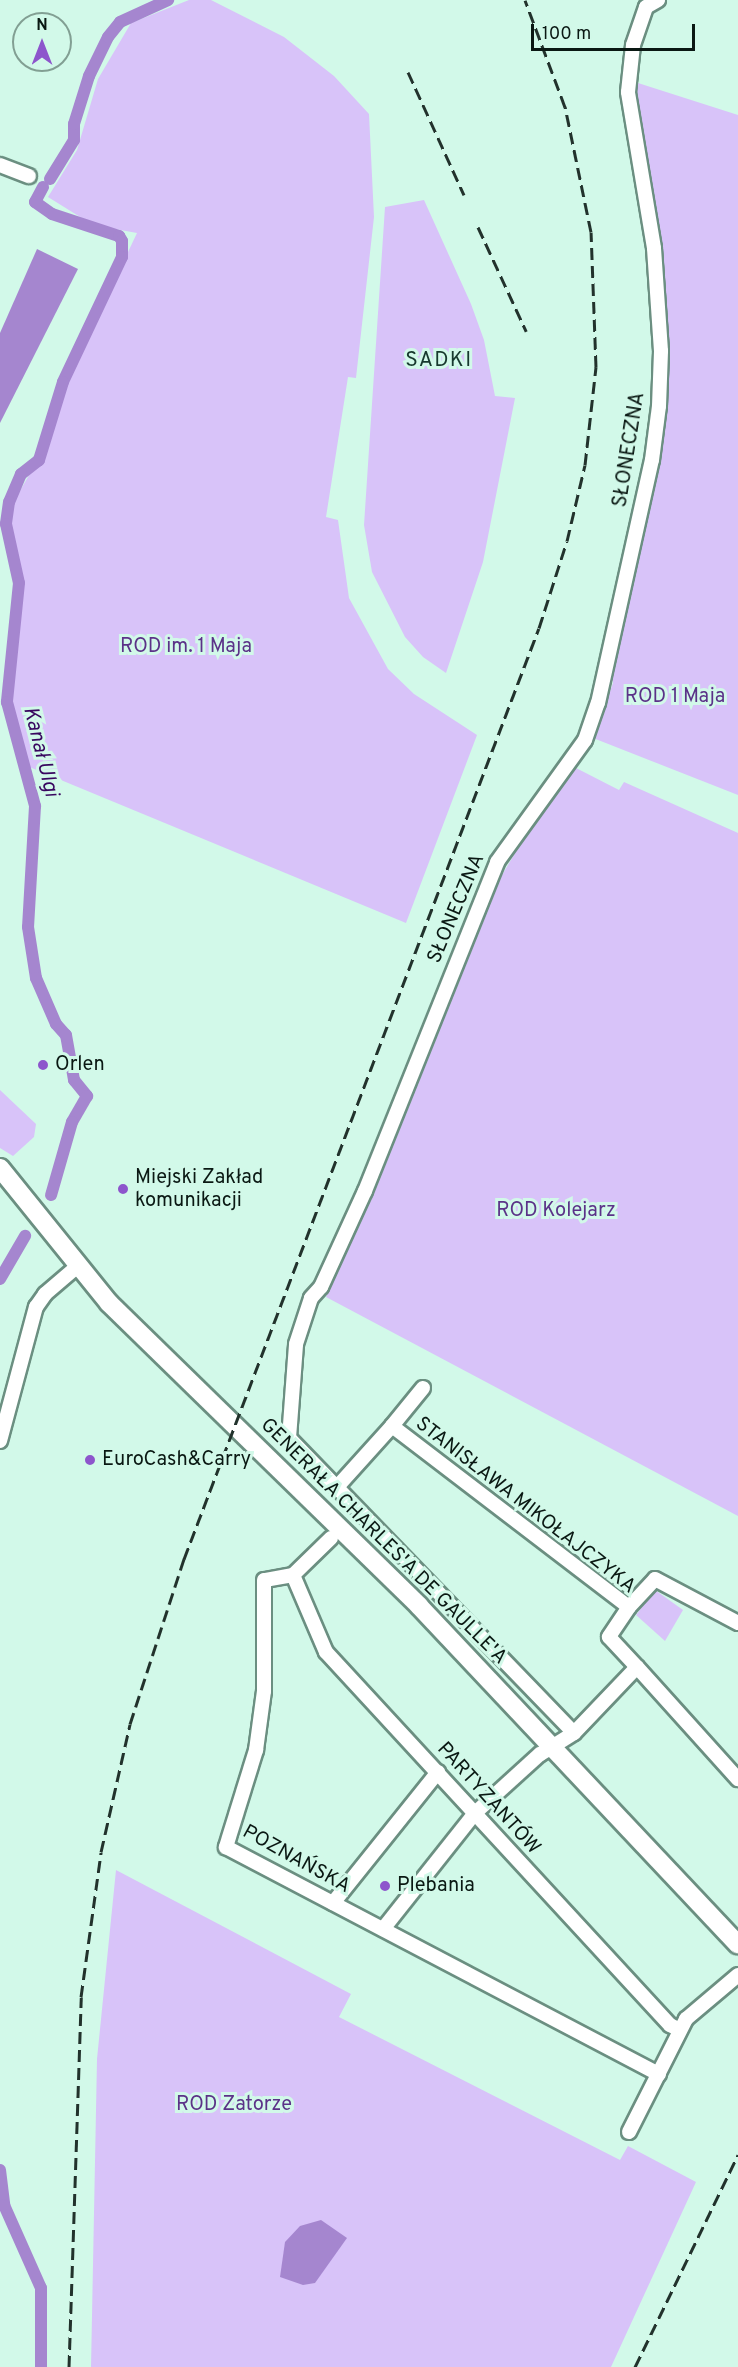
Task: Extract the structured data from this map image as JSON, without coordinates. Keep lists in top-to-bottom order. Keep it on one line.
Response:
{"streets":{"main road":["GENERAŁA CHARLES'A DE GAULLE'A"],"street":["SŁONECZNA","STANISŁAWA MIKOŁAJCZYKA","PARTYZANTÓW","POZNAŃSKA"]},"crossings":[["SŁONECZNA","STANISŁAWA MIKOŁAJCZYKA"],["PARTYZANTÓW","POZNAŃSKA"]],"districts":["SADKI"],"water":["Kanał Ulgi"],"parks":["ROD im. 1 Maja","ROD 1 Maja","ROD Kolejarz","ROD Zatorze"],"places":["Orlen","Miejski Zakład komunikacji","EuroCash&Carry","Plebania"],"scale_bar":"100 m","north":"top"}
